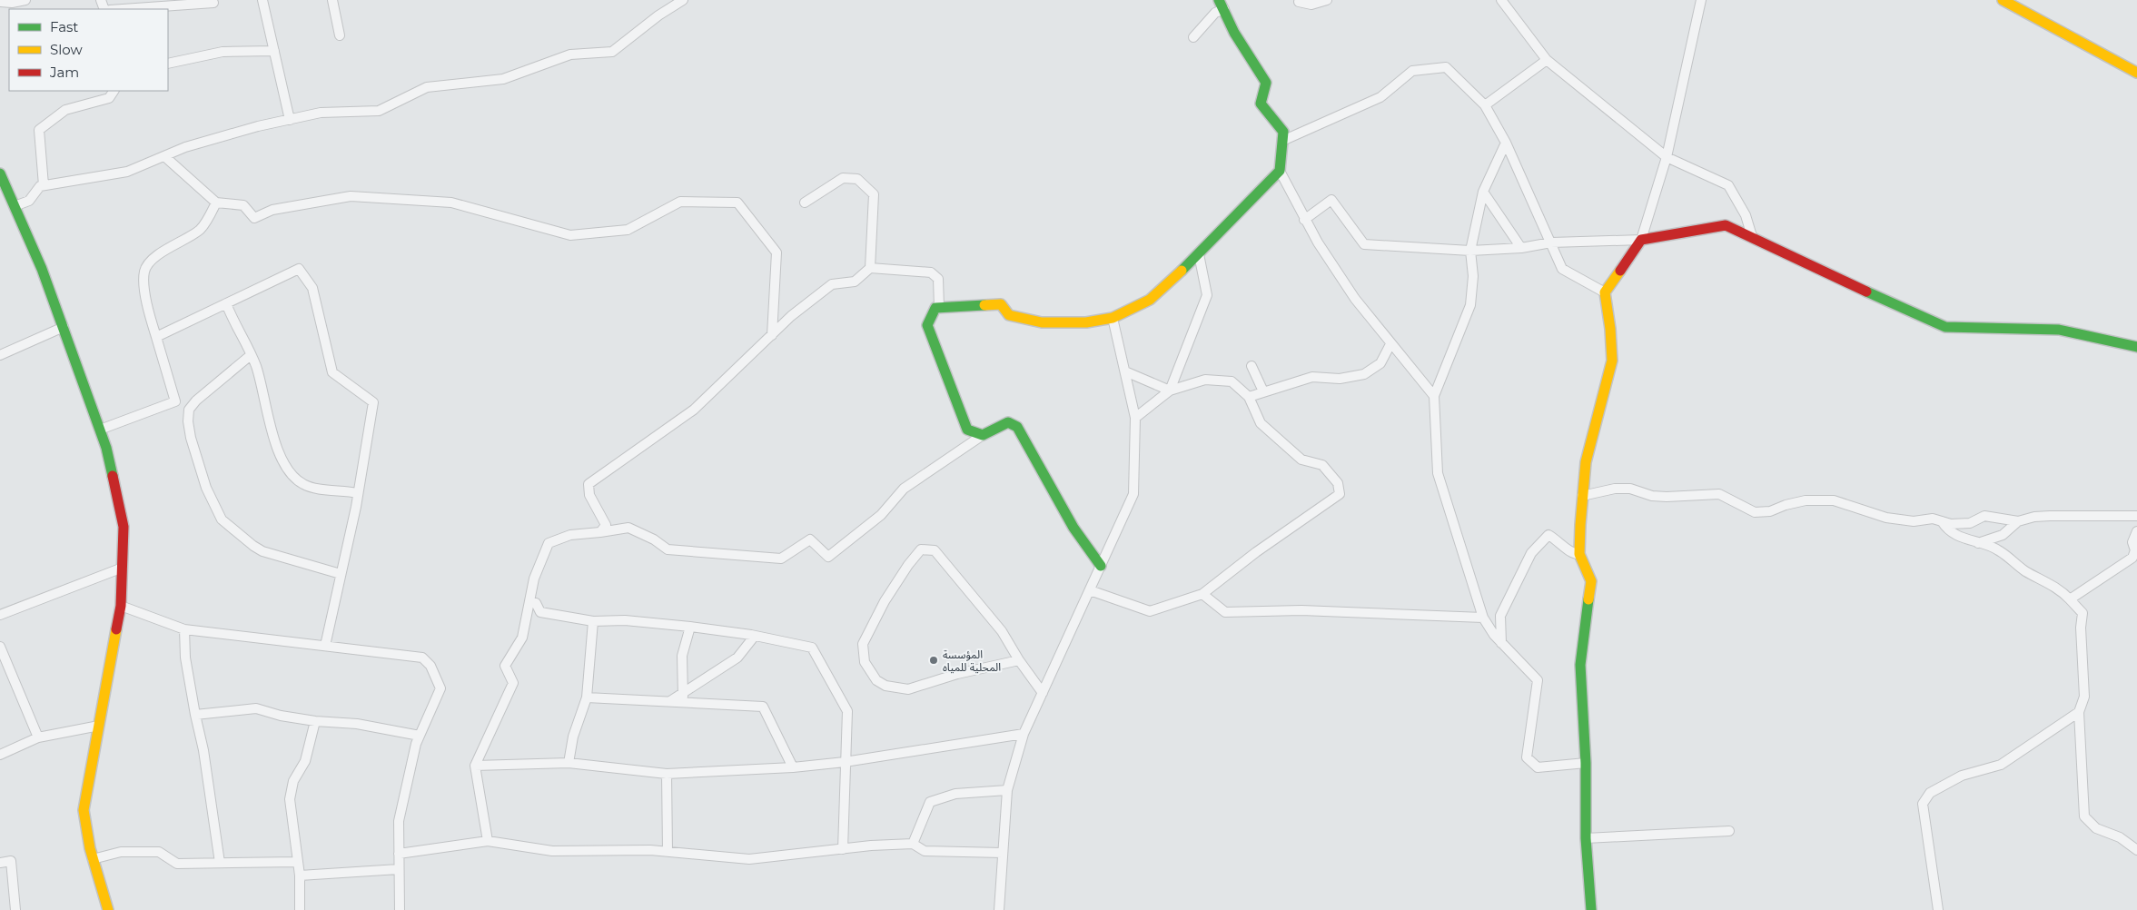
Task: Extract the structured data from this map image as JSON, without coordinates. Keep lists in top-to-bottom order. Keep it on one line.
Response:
{"places":["المؤسسة المحلية للمياه"],"legend":["Fast","Slow","Jam"]}
